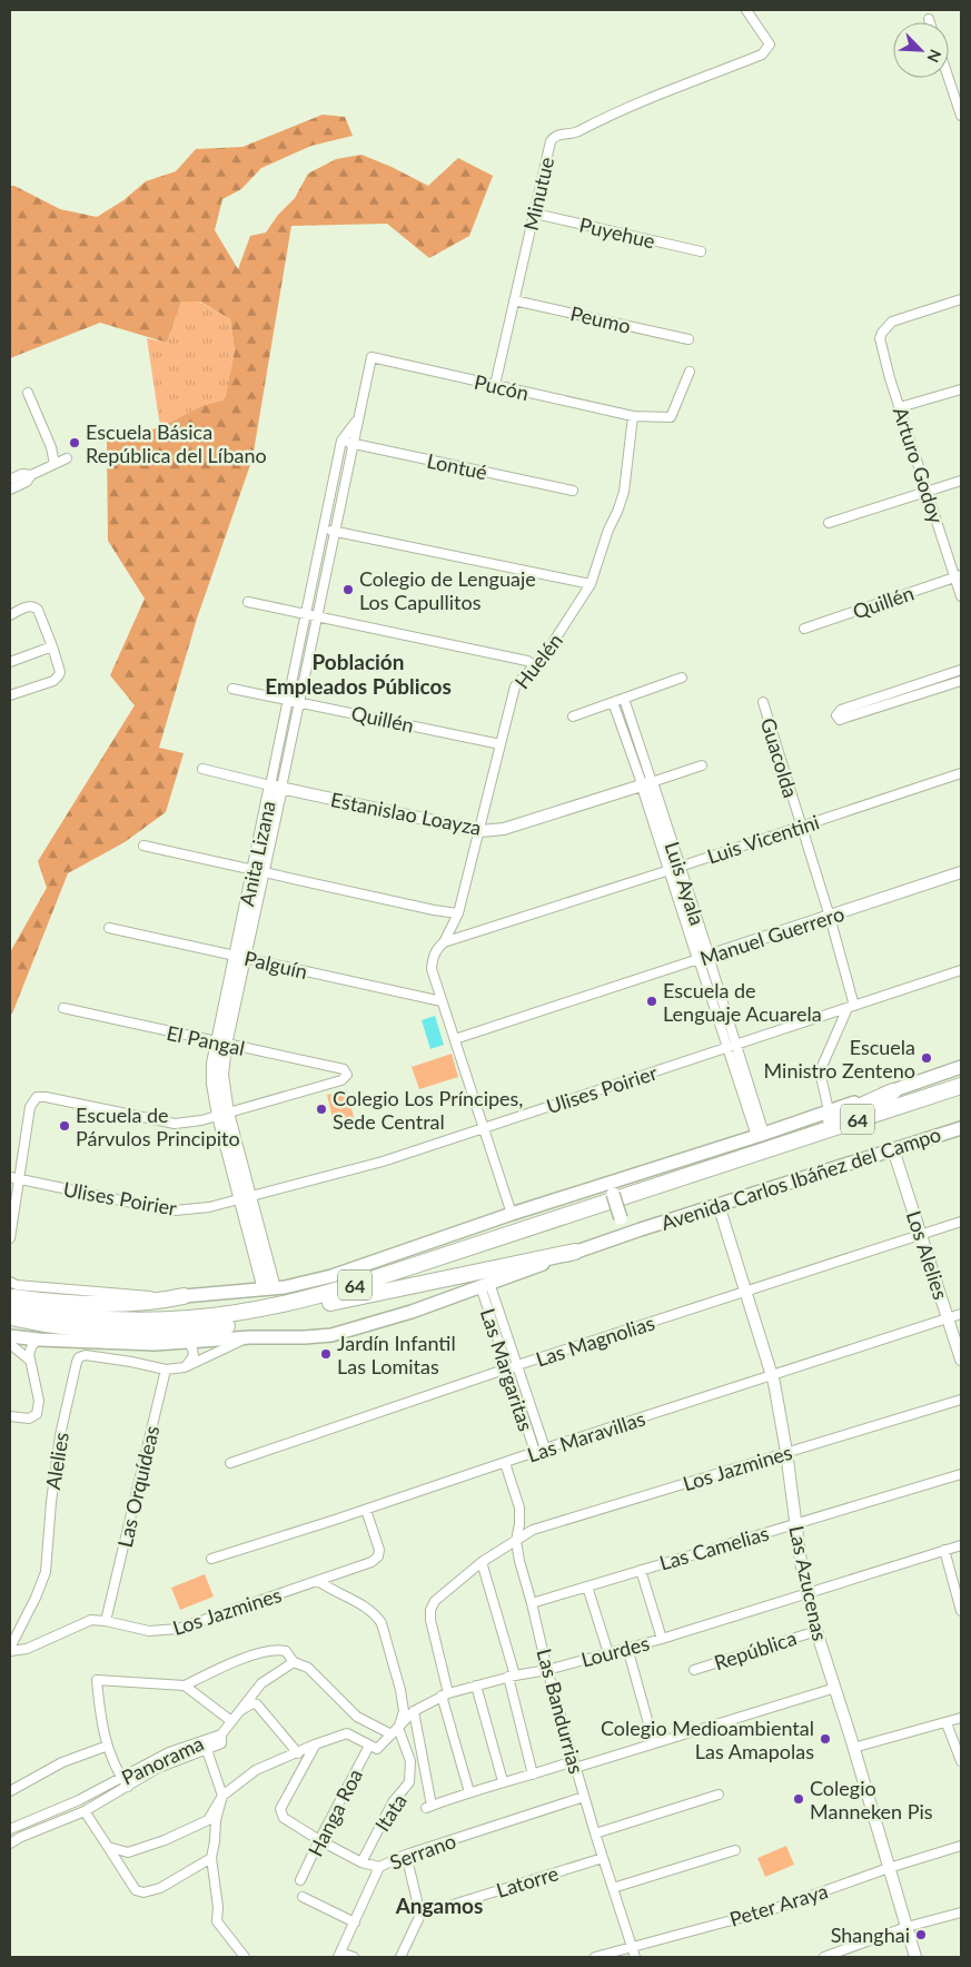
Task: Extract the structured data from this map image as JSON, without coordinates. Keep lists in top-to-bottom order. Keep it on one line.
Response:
{"streets":{"highway":["64","Avenida Carlos Ibáñez del Campo"],"street":["Minutue","Puyehue","Peumo","Pucón","Arturo Godoy","Lontué","Quillén","Huelén","Guacolda","Estanislao Loayza","Luis Vicentini","Anita Lizana","Luis Ayala","Manuel Guerrero","Palguín","El Pangal","Ulises Poirier","Los Alelies","Las Magnolias","Las Margaritas","Las Maravillas","Alelies","Los Jazmines","Las Orquídeas","Las Camelias","Las Azucenas","República","Lourdes","Las Bandurrias","Panorama","Hanga Roa","Itata","Serrano","Latorre","Peter Araya"]},"crossings":[["Minutue","Puyehue"],["Minutue","Peumo"],["Minutue","Pucón"],["Pucón","Huelén"],["Pucón","Anita Lizana"],["Arturo Godoy","Quillén"],["Lontué","Anita Lizana"],["Quillén","Huelén"],["Quillén","Anita Lizana"],["Huelén","Estanislao Loayza"],["Huelén","Luis Vicentini"],["Huelén","Manuel Guerrero"],["Huelén","Palguín"],["Huelén","Ulises Poirier"],["Guacolda","Luis Vicentini"],["Guacolda","Manuel Guerrero"],["Guacolda","Ulises Poirier"],["Estanislao Loayza","Anita Lizana"],["Estanislao Loayza","Luis Ayala"],["Luis Vicentini","Luis Ayala"],["Anita Lizana","Palguín"],["Anita Lizana","El Pangal"],["Anita Lizana","Ulises Poirier"],["Luis Ayala","Manuel Guerrero"],["Luis Ayala","Ulises Poirier"],["Avenida Carlos Ibáñez del Campo","Los Alelies"],["Avenida Carlos Ibáñez del Campo","Las Margaritas"],["Avenida Carlos Ibáñez del Campo","Las Azucenas"],["Los Alelies","Las Magnolias"],["Los Alelies","Las Maravillas"],["Las Magnolias","Las Margaritas"],["Las Magnolias","Las Azucenas"],["Las Margaritas","Las Maravillas"],["Las Maravillas","Los Jazmines"],["Las Maravillas","Las Azucenas"],["Las Maravillas","Las Bandurrias"],["Alelies","Las Orquídeas"],["Los Jazmines","Las Orquídeas"],["Los Jazmines","Las Azucenas"],["Los Jazmines","Lourdes"],["Los Jazmines","Las Bandurrias"],["Las Camelias","Las Azucenas"],["Las Camelias","Las Bandurrias"],["Las Azucenas","República"],["Las Azucenas","Lourdes"],["Las Azucenas","Peter Araya"],["Lourdes","Las Bandurrias"],["Lourdes","Hanga Roa"],["Lourdes","Itata"],["Las Bandurrias","Serrano"],["Las Bandurrias","Latorre"],["Las Bandurrias","Peter Araya"],["Hanga Roa","Serrano"],["Itata","Serrano"]],"districts":["Población Empleados Públicos","Angamos"],"places":["Escuela Básica República del Líbano","Colegio de Lenguaje Los Capullitos","Escuela de Lenguaje Acuarela","Escuela Ministro Zenteno","Colegio Los Príncipes, Sede Central","Escuela de Párvulos Principito","Jardín Infantil Las Lomitas","Colegio Medioambiental Las Amapolas","Colegio Manneken Pis","Shanghai"],"north":"bottom right"}
